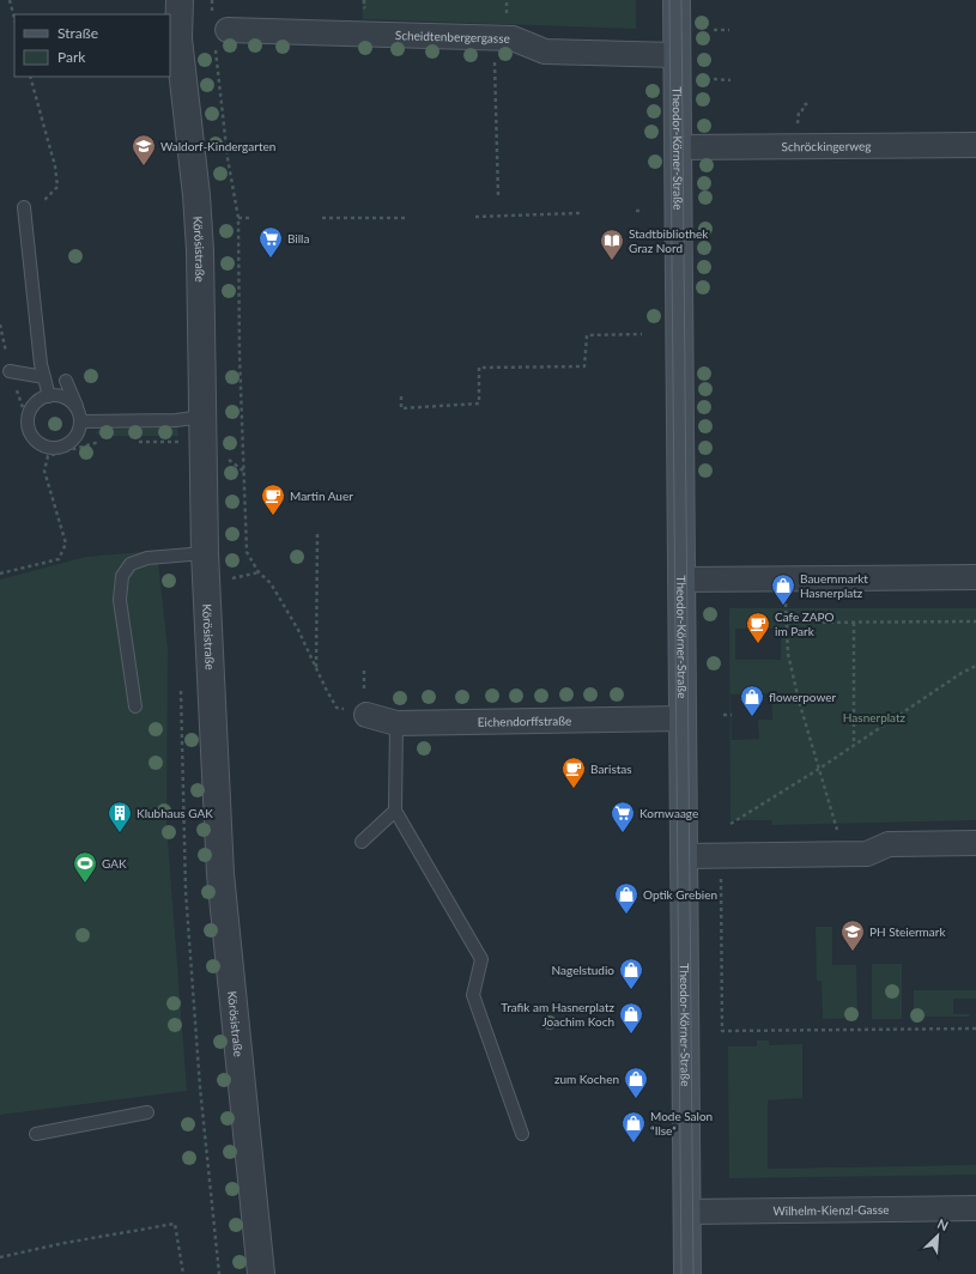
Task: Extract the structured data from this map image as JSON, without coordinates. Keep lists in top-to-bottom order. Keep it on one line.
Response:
{"streets":{"main road":["Theodor-Körner-Straße"],"street":["Scheidtenbergergasse","Schröckingerweg","Körösistraße","Eichendorffstraße","Wilhelm-Kienzl-Gasse"]},"crossings":[["Scheidtenbergergasse","Theodor-Körner-Straße"],["Schröckingerweg","Theodor-Körner-Straße"],["Theodor-Körner-Straße","Eichendorffstraße"],["Theodor-Körner-Straße","Wilhelm-Kienzl-Gasse"]],"parks":["Hasnerplatz"],"places":{"school or university":["Waldorf-Kindergarten","PH Steiermark"],"supermarket":["Billa","Kornwaage"],"library":["Stadtbibliothek Graz Nord"],"cafe":["Martin Auer","Cafe ZAPO im Park","Baristas"],"shop":["Bauernmarkt Hasnerplatz","flowerpower","Optik Grebien","Nagelstudio","Trafik am Hasnerplatz Joachim Koch","zum Kochen","Mode Salon “Ilse“"],"building":["Klubhaus GAK"],"sports":["GAK"]},"legend":["Straße","Park"],"north":"top right"}
